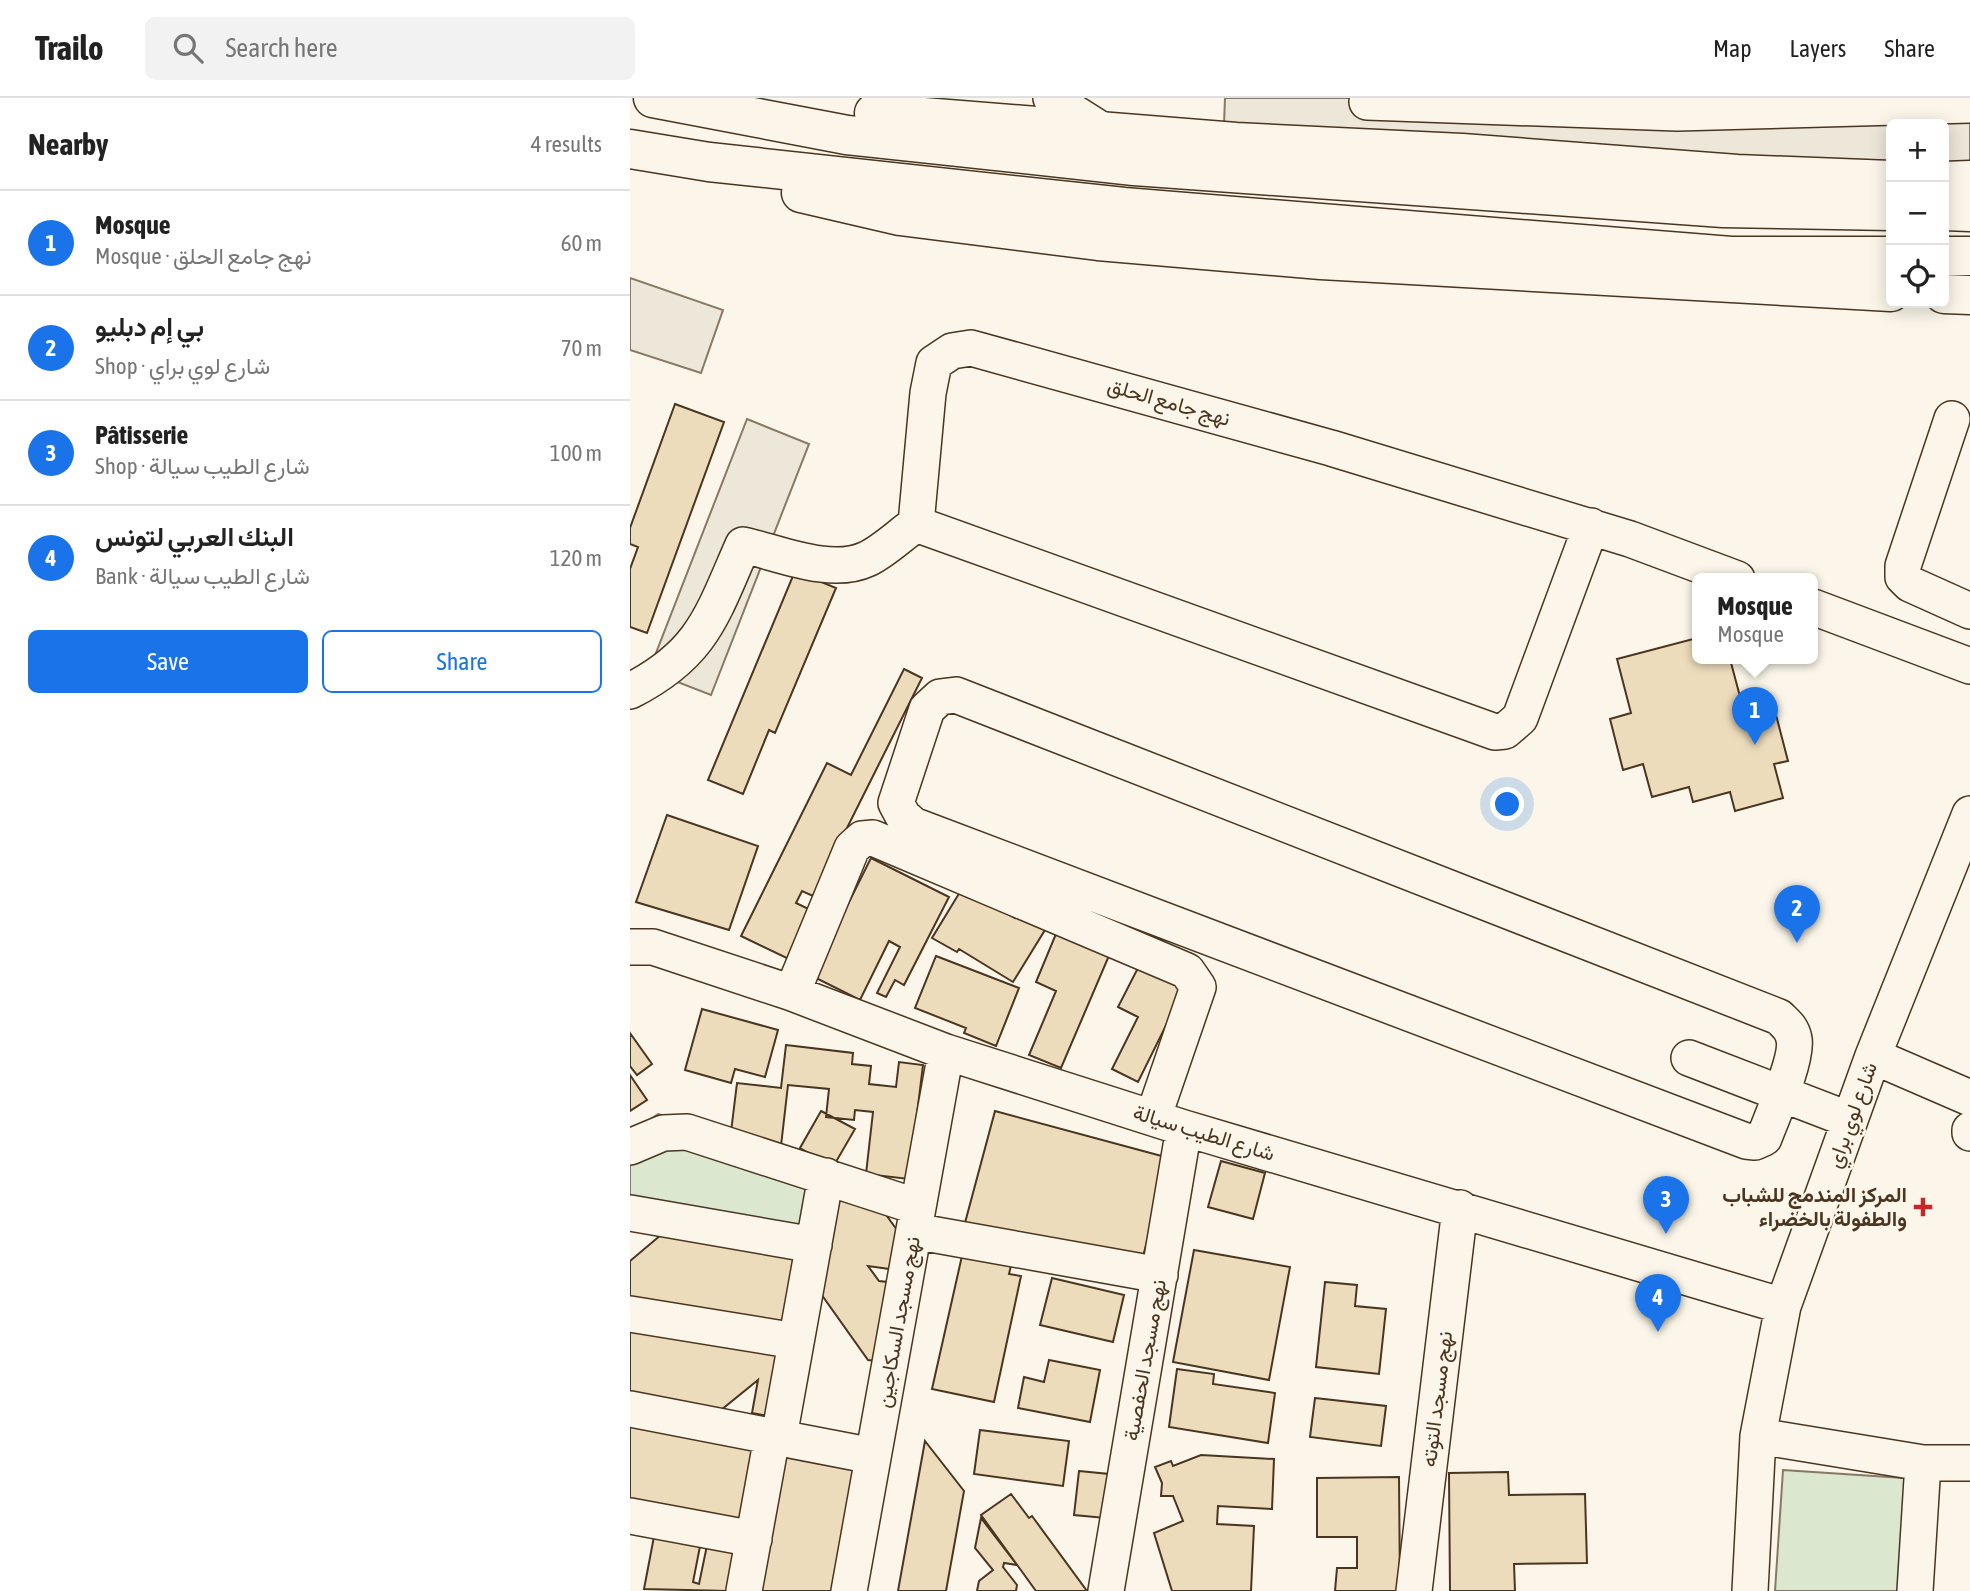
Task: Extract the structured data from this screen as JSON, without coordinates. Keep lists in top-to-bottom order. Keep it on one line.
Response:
{"streets":{"street":["نهج جامع الحلق","شارع لوي براي","شارع الطيب سيالة","نهج مسجد السكاجين","نهج مسجد الحفصية","نهج مسجد التوته"]},"crossings":[["شارع لوي براي","شارع الطيب سيالة"],["شارع الطيب سيالة","نهج مسجد السكاجين"],["شارع الطيب سيالة","نهج مسجد الحفصية"],["شارع الطيب سيالة","نهج مسجد التوته"]],"places":{"health":["المركز المندمج للشباب والطفولة بالخضراء"]},"page":{"header":"Trailo","search":"Search here","nav":["Map","Layers","Share"],"heading":["Nearby","4 results"],"map_buttons":["+","−"],"list":[{"mark":"1","name":"Mosque","note":"Mosque · نهج جامع الحلق","value":"60 m"},{"mark":"2","name":"بي إم دبليو","note":"Shop · شارع لوي براي","value":"70 m"},{"mark":"3","name":"Pâtisserie","note":"Shop · شارع الطيب سيالة","value":"100 m"},{"mark":"4","name":"البنك العربي لتونس","note":"Bank · شارع الطيب سيالة","value":"120 m"}],"popup":["Mosque","Mosque"],"buttons":["Save","Share"],"pins":["1","2","3","4"]}}
